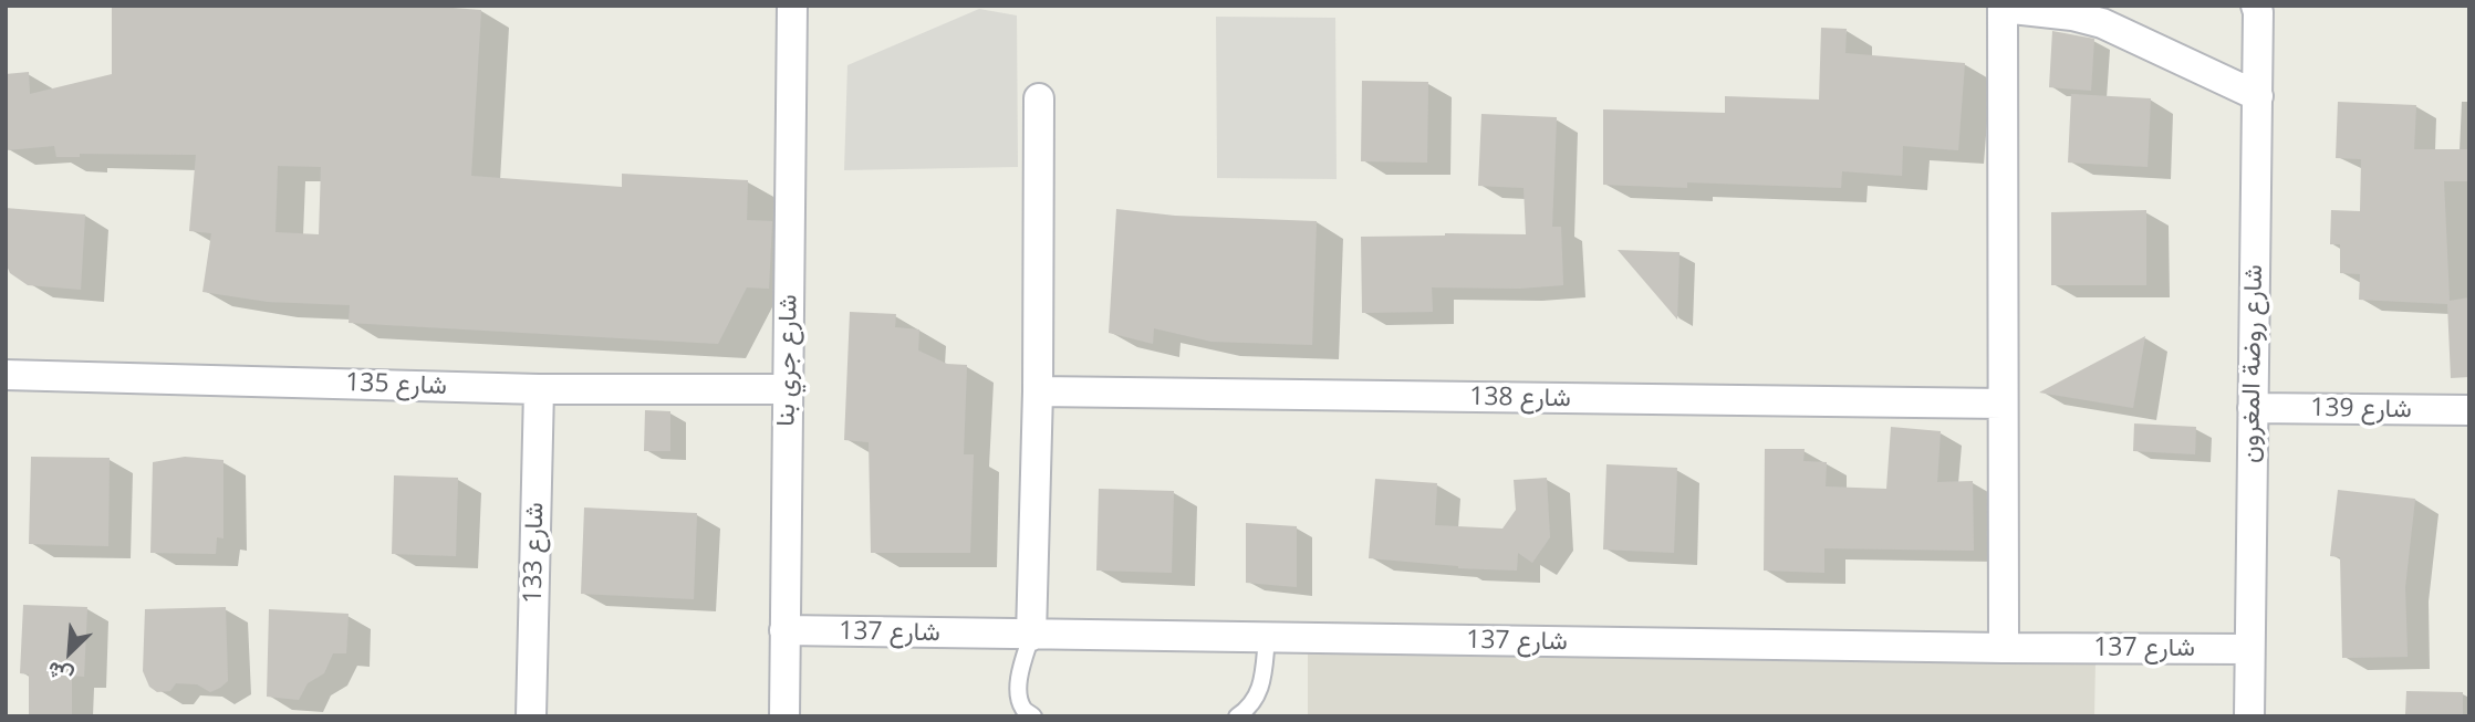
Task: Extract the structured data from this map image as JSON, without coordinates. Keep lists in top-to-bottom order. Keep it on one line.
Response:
{"streets":{"street":["شارع جري بنا","شارع روضة المغرون","شارع 135","شارع 138","شارع 139","شارع 133","شارع 137"]},"crossings":[["شارع جري بنا","شارع 135"],["شارع جري بنا","شارع 137"],["شارع روضة المغرون","شارع 139"],["شارع روضة المغرون","شارع 137"],["شارع 135","شارع 133"]],"north":"bottom left"}
